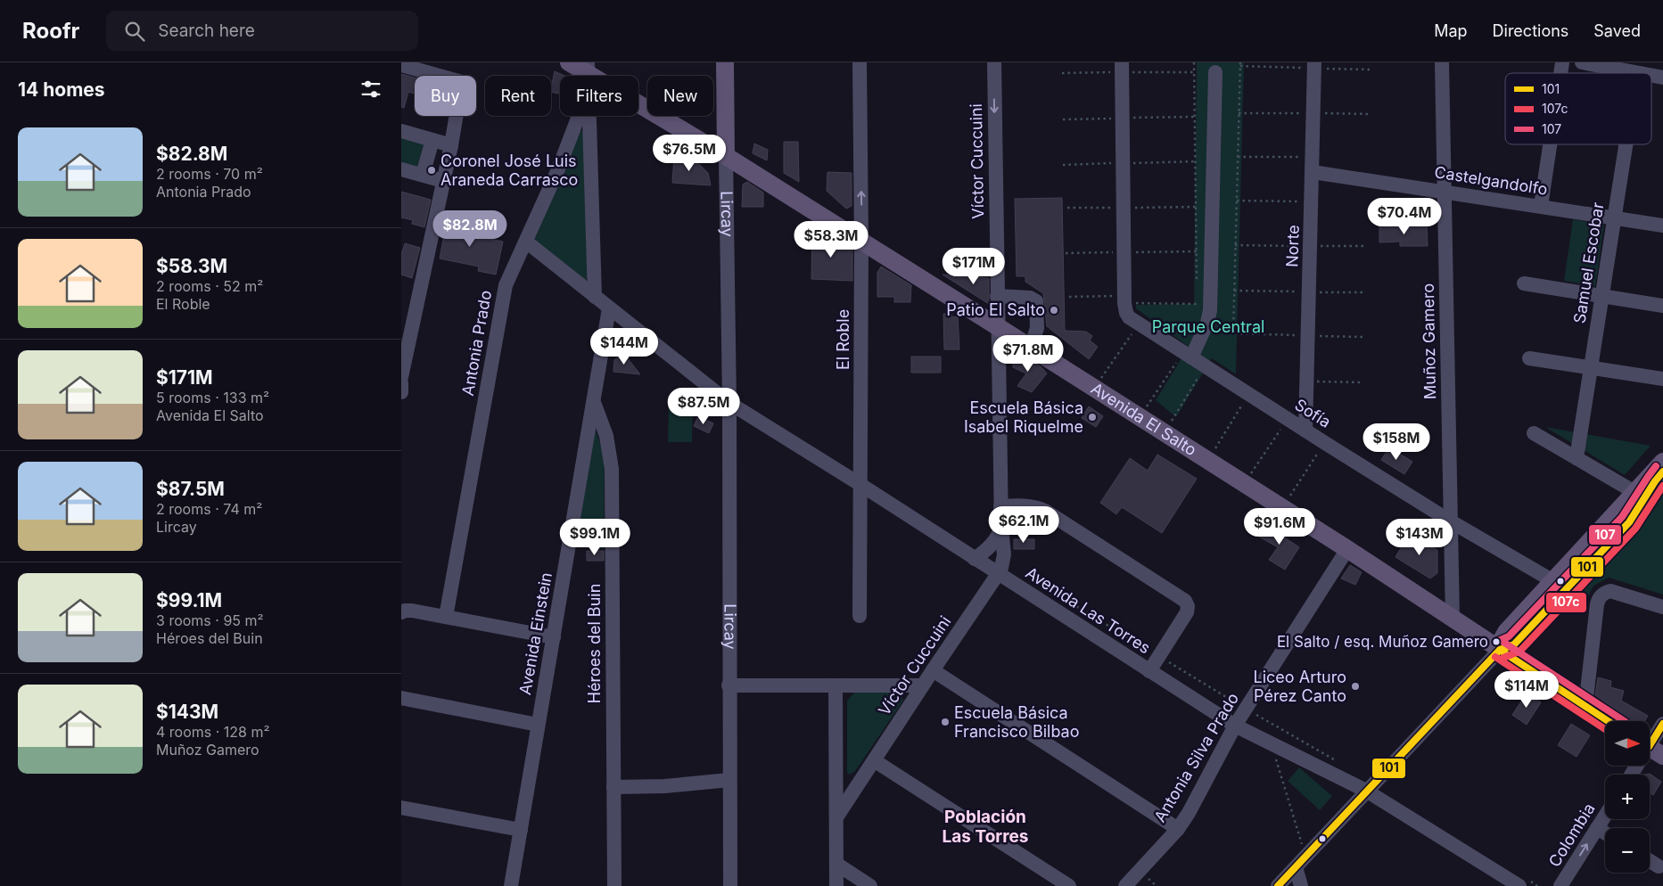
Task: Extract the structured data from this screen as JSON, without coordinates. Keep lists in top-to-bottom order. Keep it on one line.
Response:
{"streets":{"main road":["Lircay","Avenida El Salto"],"street":["Víctor Cuccuini","Castelgandolfo","Norte","Samuel Escobar","El Roble","Muñoz Gamero","Antonia Prado","Sofía","Avenida Las Torres","Avenida Einstein","Héroes del Buin","Antonia Silva Prado","Colombia"]},"crossings":[["Víctor Cuccuini","Avenida El Salto"],["Víctor Cuccuini","Avenida Las Torres"],["Castelgandolfo","Norte"],["Castelgandolfo","Samuel Escobar"],["Castelgandolfo","Muñoz Gamero"],["Lircay","Avenida El Salto"],["Lircay","Avenida Las Torres"],["Norte","Sofía"],["El Roble","Avenida El Salto"],["El Roble","Avenida Las Torres"],["Muñoz Gamero","Sofía"],["Muñoz Gamero","Avenida El Salto"],["Antonia Prado","Avenida Las Torres"],["Avenida El Salto","Antonia Silva Prado"],["Avenida Las Torres","Avenida Einstein"],["Avenida Las Torres","Antonia Silva Prado"],["Avenida Einstein","Héroes del Buin"]],"one_way":["Colombia"],"districts":["Población Las Torres"],"parks":["Parque Central"],"places":["Coronel José Luis Araneda Carrasco","Patio El Salto","Escuela Básica Isabel Riquelme","El Salto / esq. Muñoz Gamero","Liceo Arturo Pérez Canto","Escuela Básica Francisco Bilbao"],"lines":["transit line 107","transit line 101","transit line 107c"],"legend":["101","107c","107"],"north":"right","page":{"header":"Roofr","search":"Search here","nav":["Map","Directions","Saved"],"heading":"14 homes","chip":["Buy","Rent","Filters","New"],"list":[{"name":"$82.8M","note":"2 rooms · 70 m² · Antonia Prado"},{"name":"$58.3M","note":"2 rooms · 52 m² · El Roble"},{"name":"$171M","note":"5 rooms · 133 m² · Avenida El Salto"},{"name":"$87.5M","note":"2 rooms · 74 m² · Lircay"},{"name":"$99.1M","note":"3 rooms · 95 m² · Héroes del Buin"},{"name":"$143M","note":"4 rooms · 128 m² · Muñoz Gamero"}],"price":["$76.5M","$70.4M","$82.8M","$58.3M","$171M","$144M","$71.8M","$87.5M","$158M","$62.1M","$91.6M","$99.1M","$143M","$114M"],"map_buttons":["+","−"]}}
